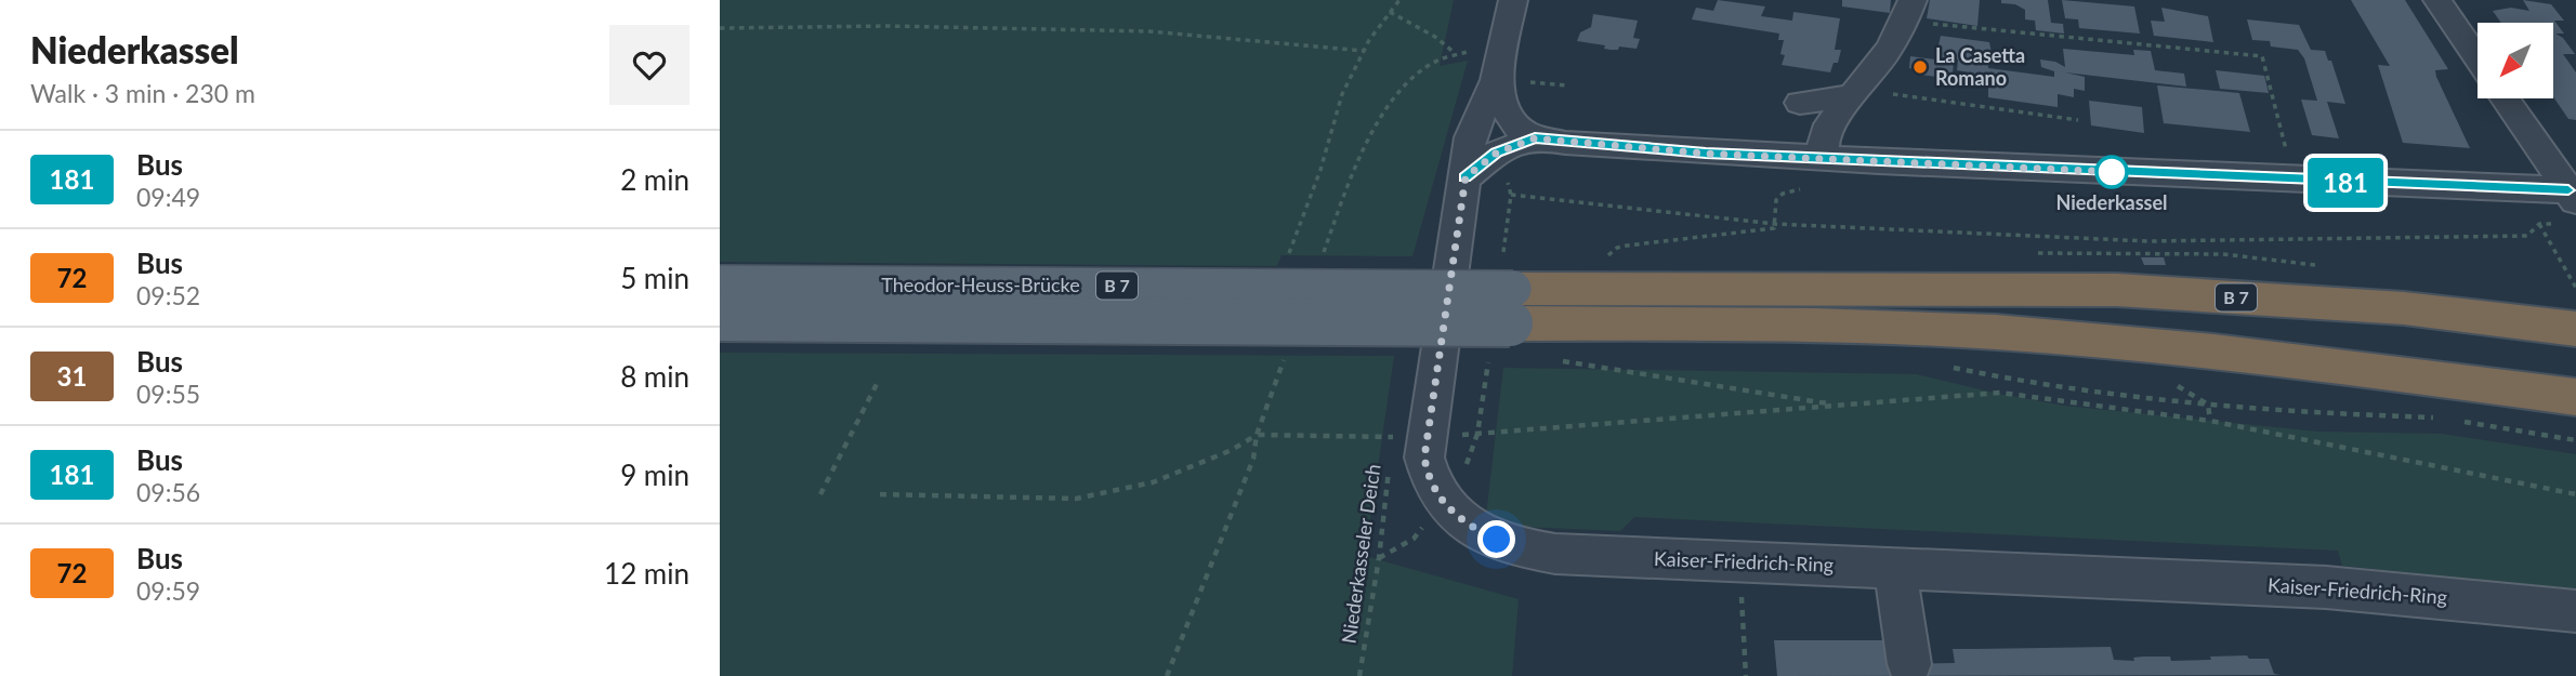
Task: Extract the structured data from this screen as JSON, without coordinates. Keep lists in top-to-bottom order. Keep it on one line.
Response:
{"streets":{"highway":["B 7"],"main road":["Theodor-Heuss-Brücke"],"street":["Kaiser-Friedrich-Ring"],"path":["Niederkasseler Deich"]},"crossings":[["Theodor-Heuss-Brücke","B 7"]],"places":["La Casetta Romano","Niederkassel"],"lines":["bus line 181"],"north":"bottom left","page":{"heading":["Niederkassel","Walk · 3 min · 230 m"],"on_map":"181","list":[{"mark":"181","name":"Bus","note":"09:49","value":"2 min"},{"mark":"72","name":"Bus","note":"09:52","value":"5 min"},{"mark":"31","name":"Bus","note":"09:55","value":"8 min"},{"mark":"181","name":"Bus","note":"09:56","value":"9 min"},{"mark":"72","name":"Bus","note":"09:59","value":"12 min"}]}}
